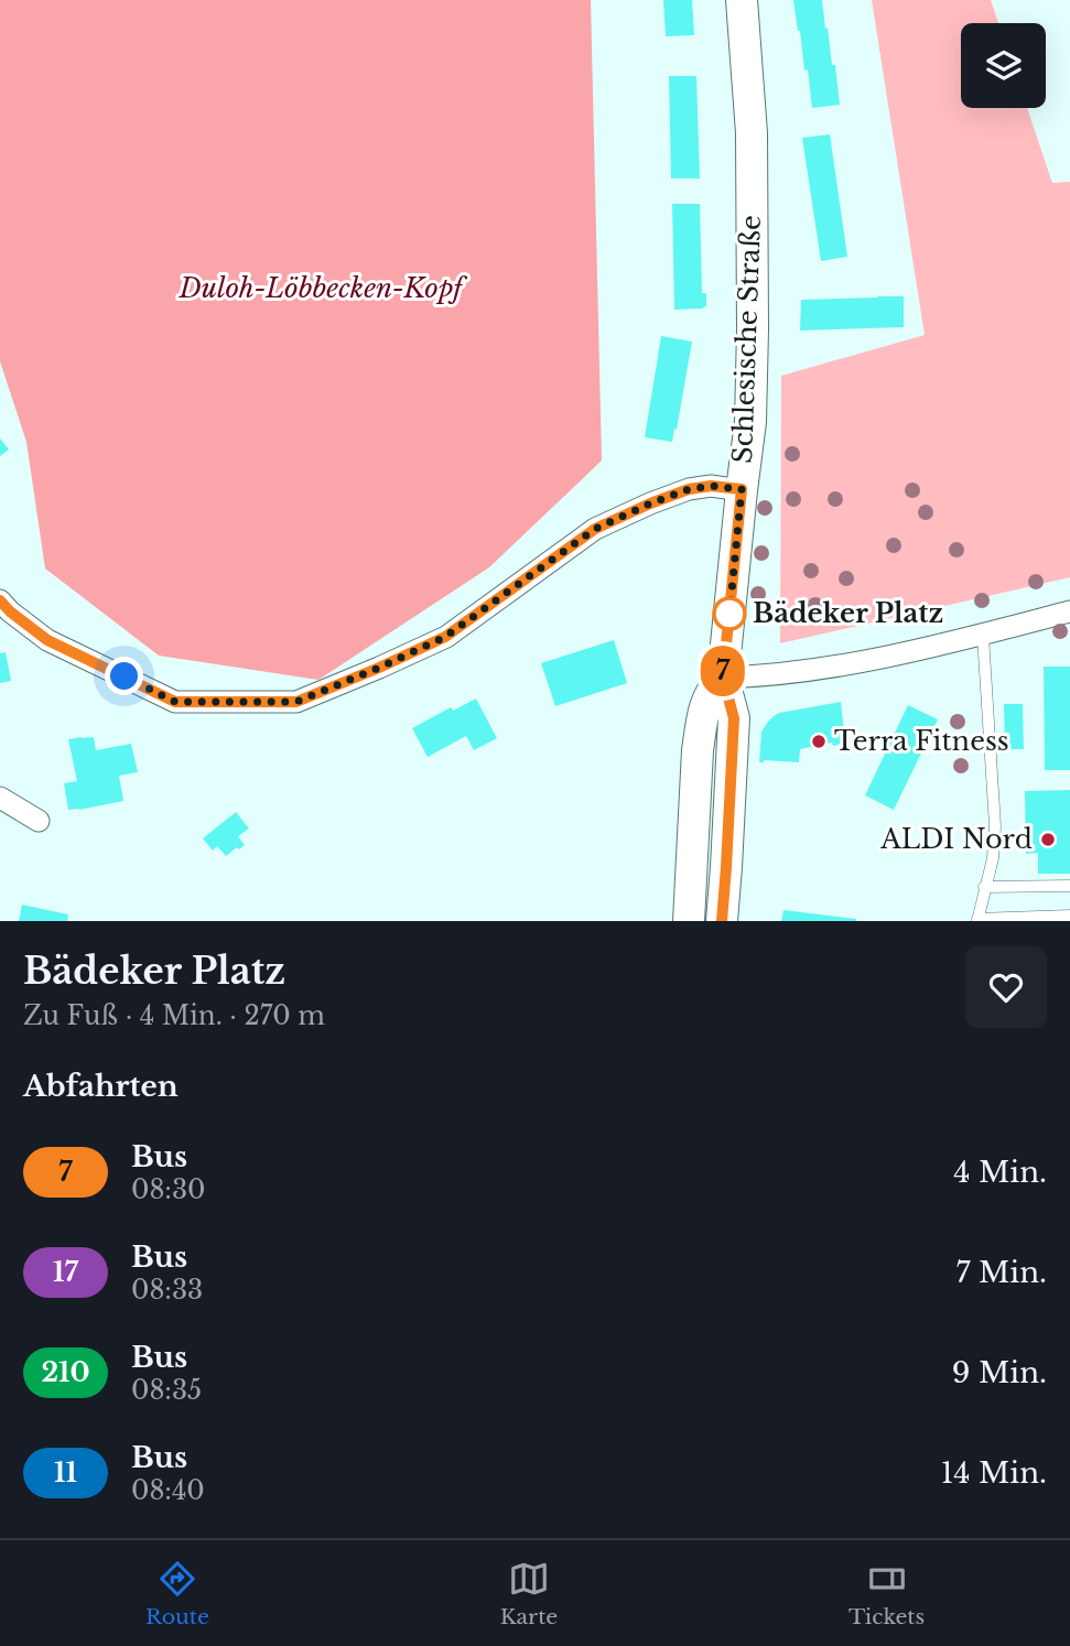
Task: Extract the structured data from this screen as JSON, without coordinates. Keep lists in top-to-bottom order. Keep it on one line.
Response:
{"streets":{"main road":["Schlesische Straße"]},"parks":["Duloh-Löbbecken-Kopf"],"places":["Bädeker Platz","Terra Fitness","ALDI Nord"],"lines":["bus line 7"],"page":{"on_map":"7","heading":[["Bädeker Platz","Zu Fuß · 4 Min. · 270 m"],"Abfahrten"],"list":[{"mark":"7","name":"Bus","note":"08:30","value":"4 Min."},{"mark":"17","name":"Bus","note":"08:33","value":"7 Min."},{"mark":"210","name":"Bus","note":"08:35","value":"9 Min."},{"mark":"11","name":"Bus","note":"08:40","value":"14 Min."}],"tabs":["Route","Karte","Tickets"]}}
